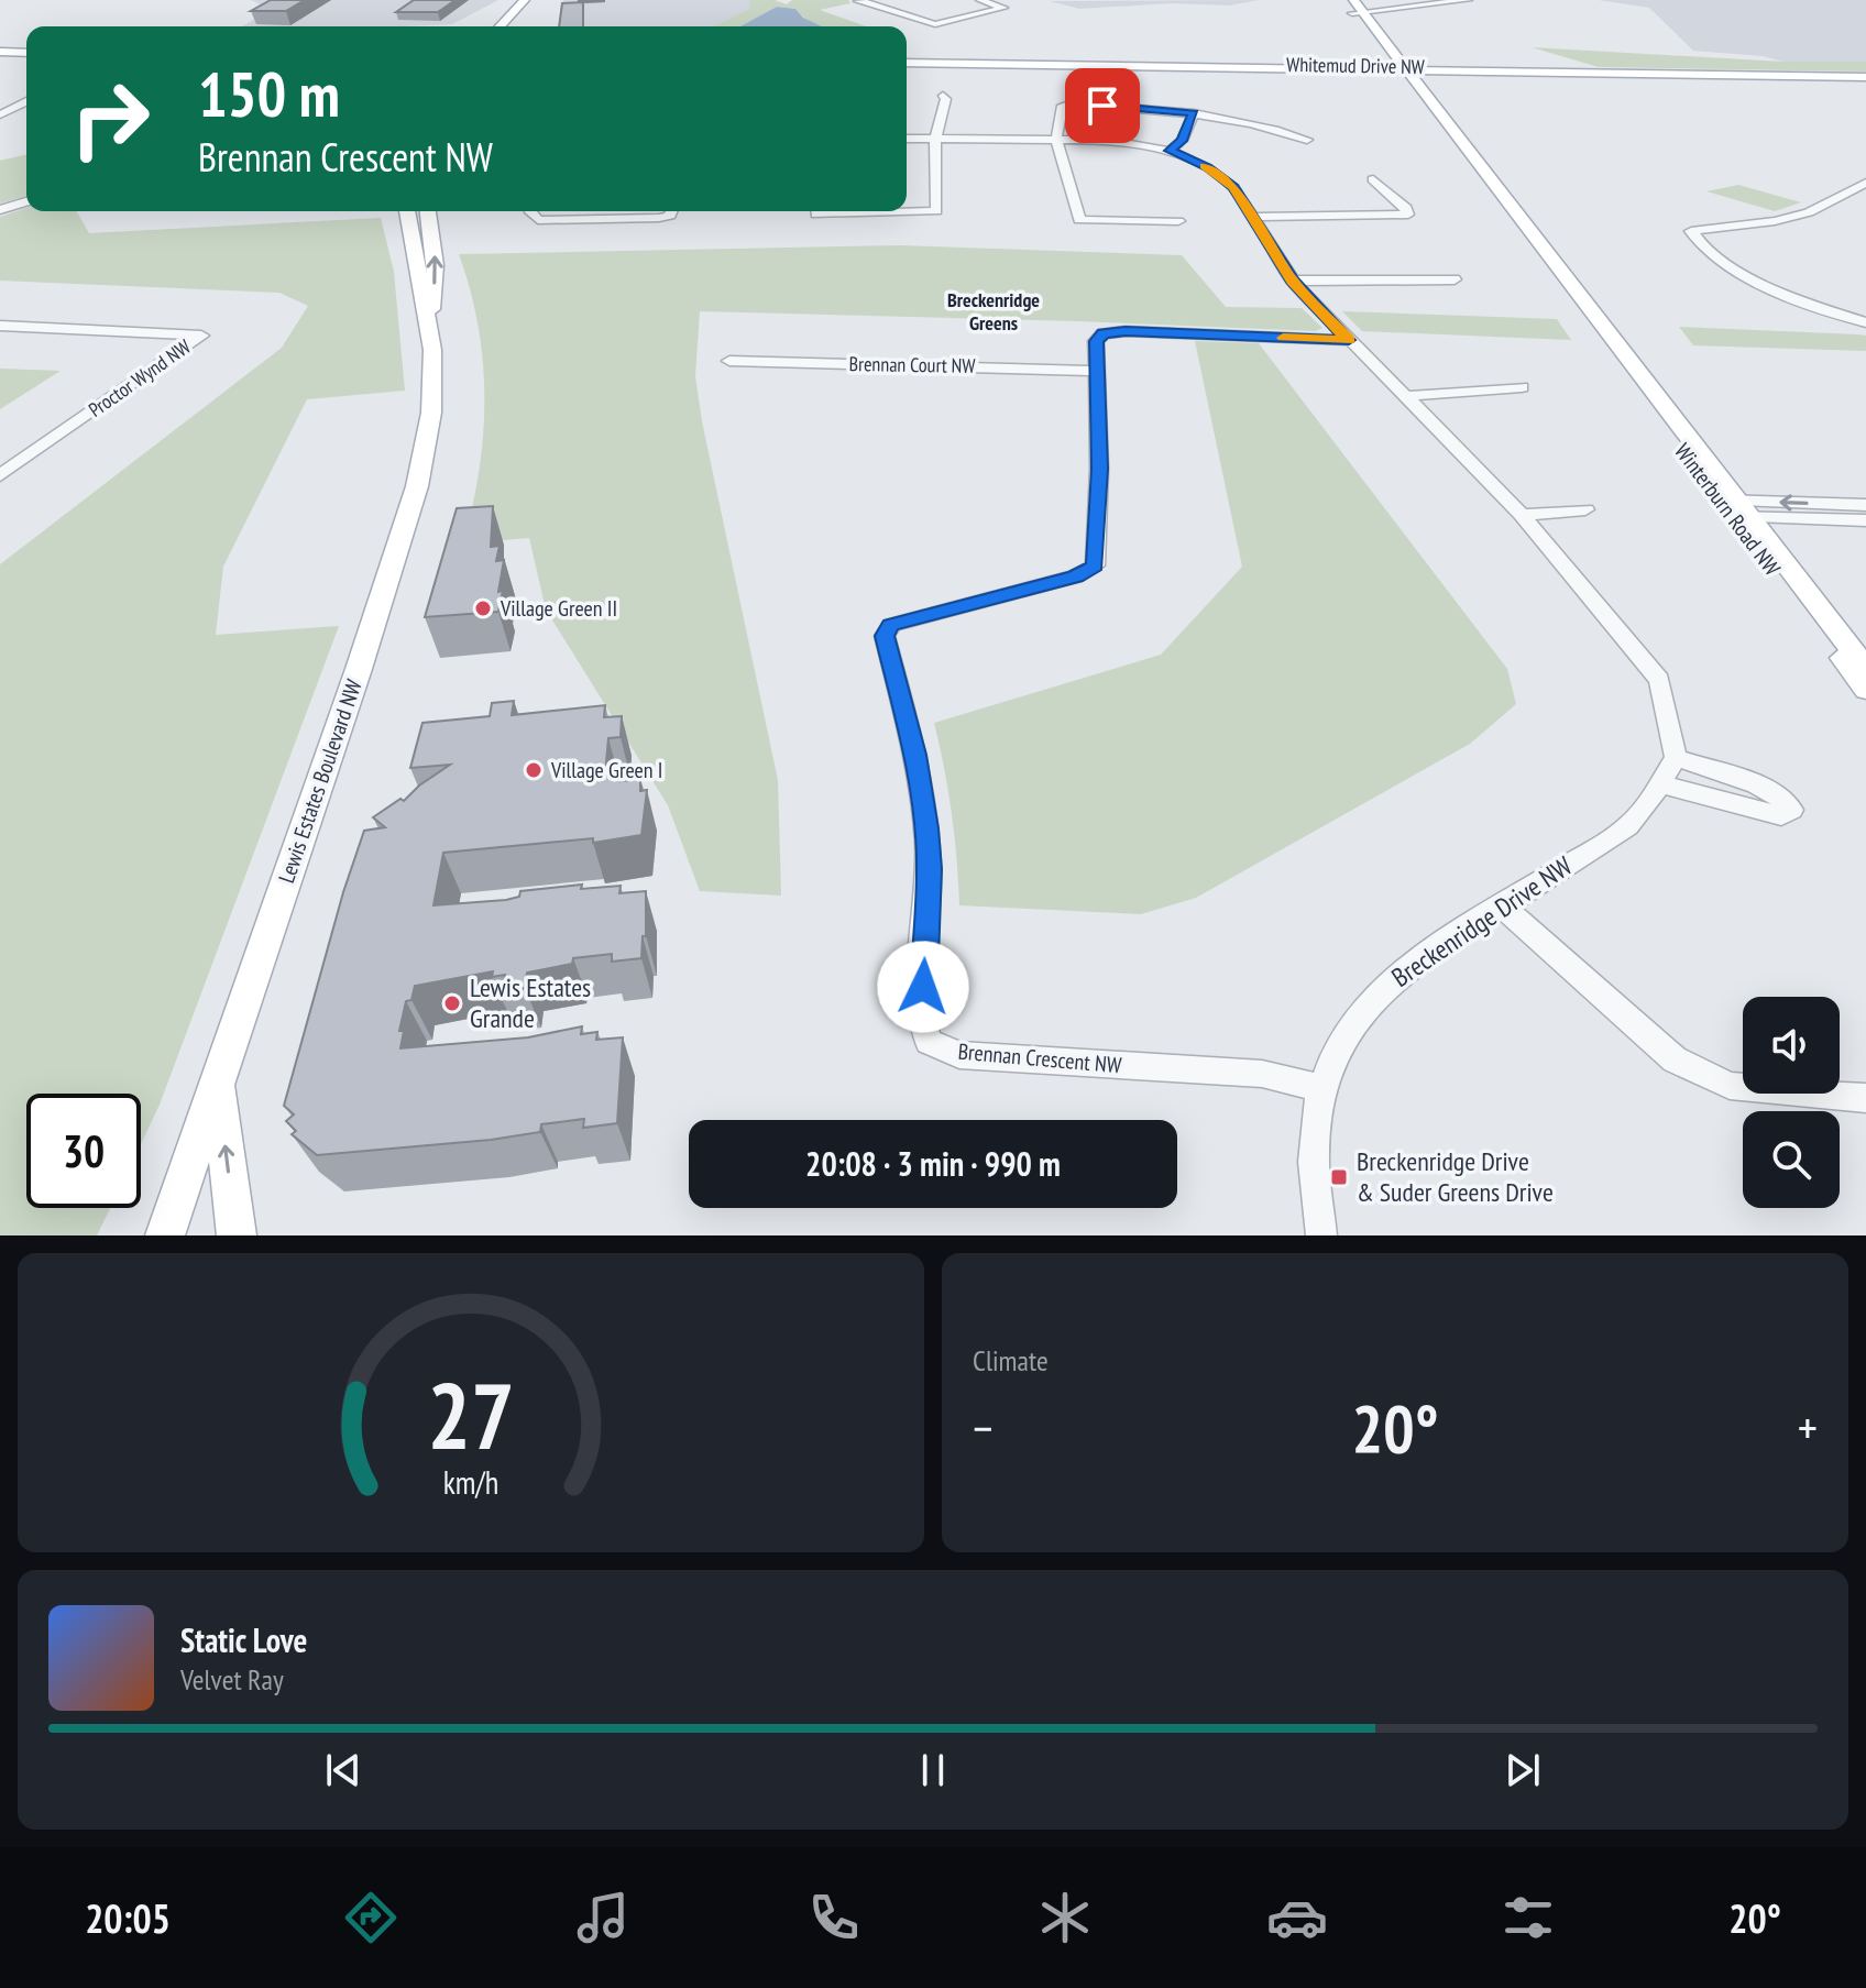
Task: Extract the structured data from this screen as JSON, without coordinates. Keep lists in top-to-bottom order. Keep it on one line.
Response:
{"streets":{"main road":["Whitemud Drive NW","Winterburn Road NW","Lewis Estates Boulevard NW"],"street":["Brennan Court NW","Proctor Wynd NW","Breckenridge Drive NW","Brennan Crescent NW"]},"crossings":[["Whitemud Drive NW","Winterburn Road NW"],["Brennan Court NW","Brennan Crescent NW"],["Breckenridge Drive NW","Brennan Crescent NW"]],"districts":["Breckenridge Greens"],"places":{"other":["Village Green II","Village Green I","Lewis Estates Grande"],"transit":["Breckenridge Drive & Suder Greens Drive"]},"page":{"turn":["150 m","Brennan Crescent NW"],"limit":"30","trip":"20:08 · 3 min · 990 m","tile":"Climate","heat":["−","20°","+"],"song":["Static Love","Velvet Ray"],"tabs":["20:05","20°"],"gauge":["27","km/h"]}}
